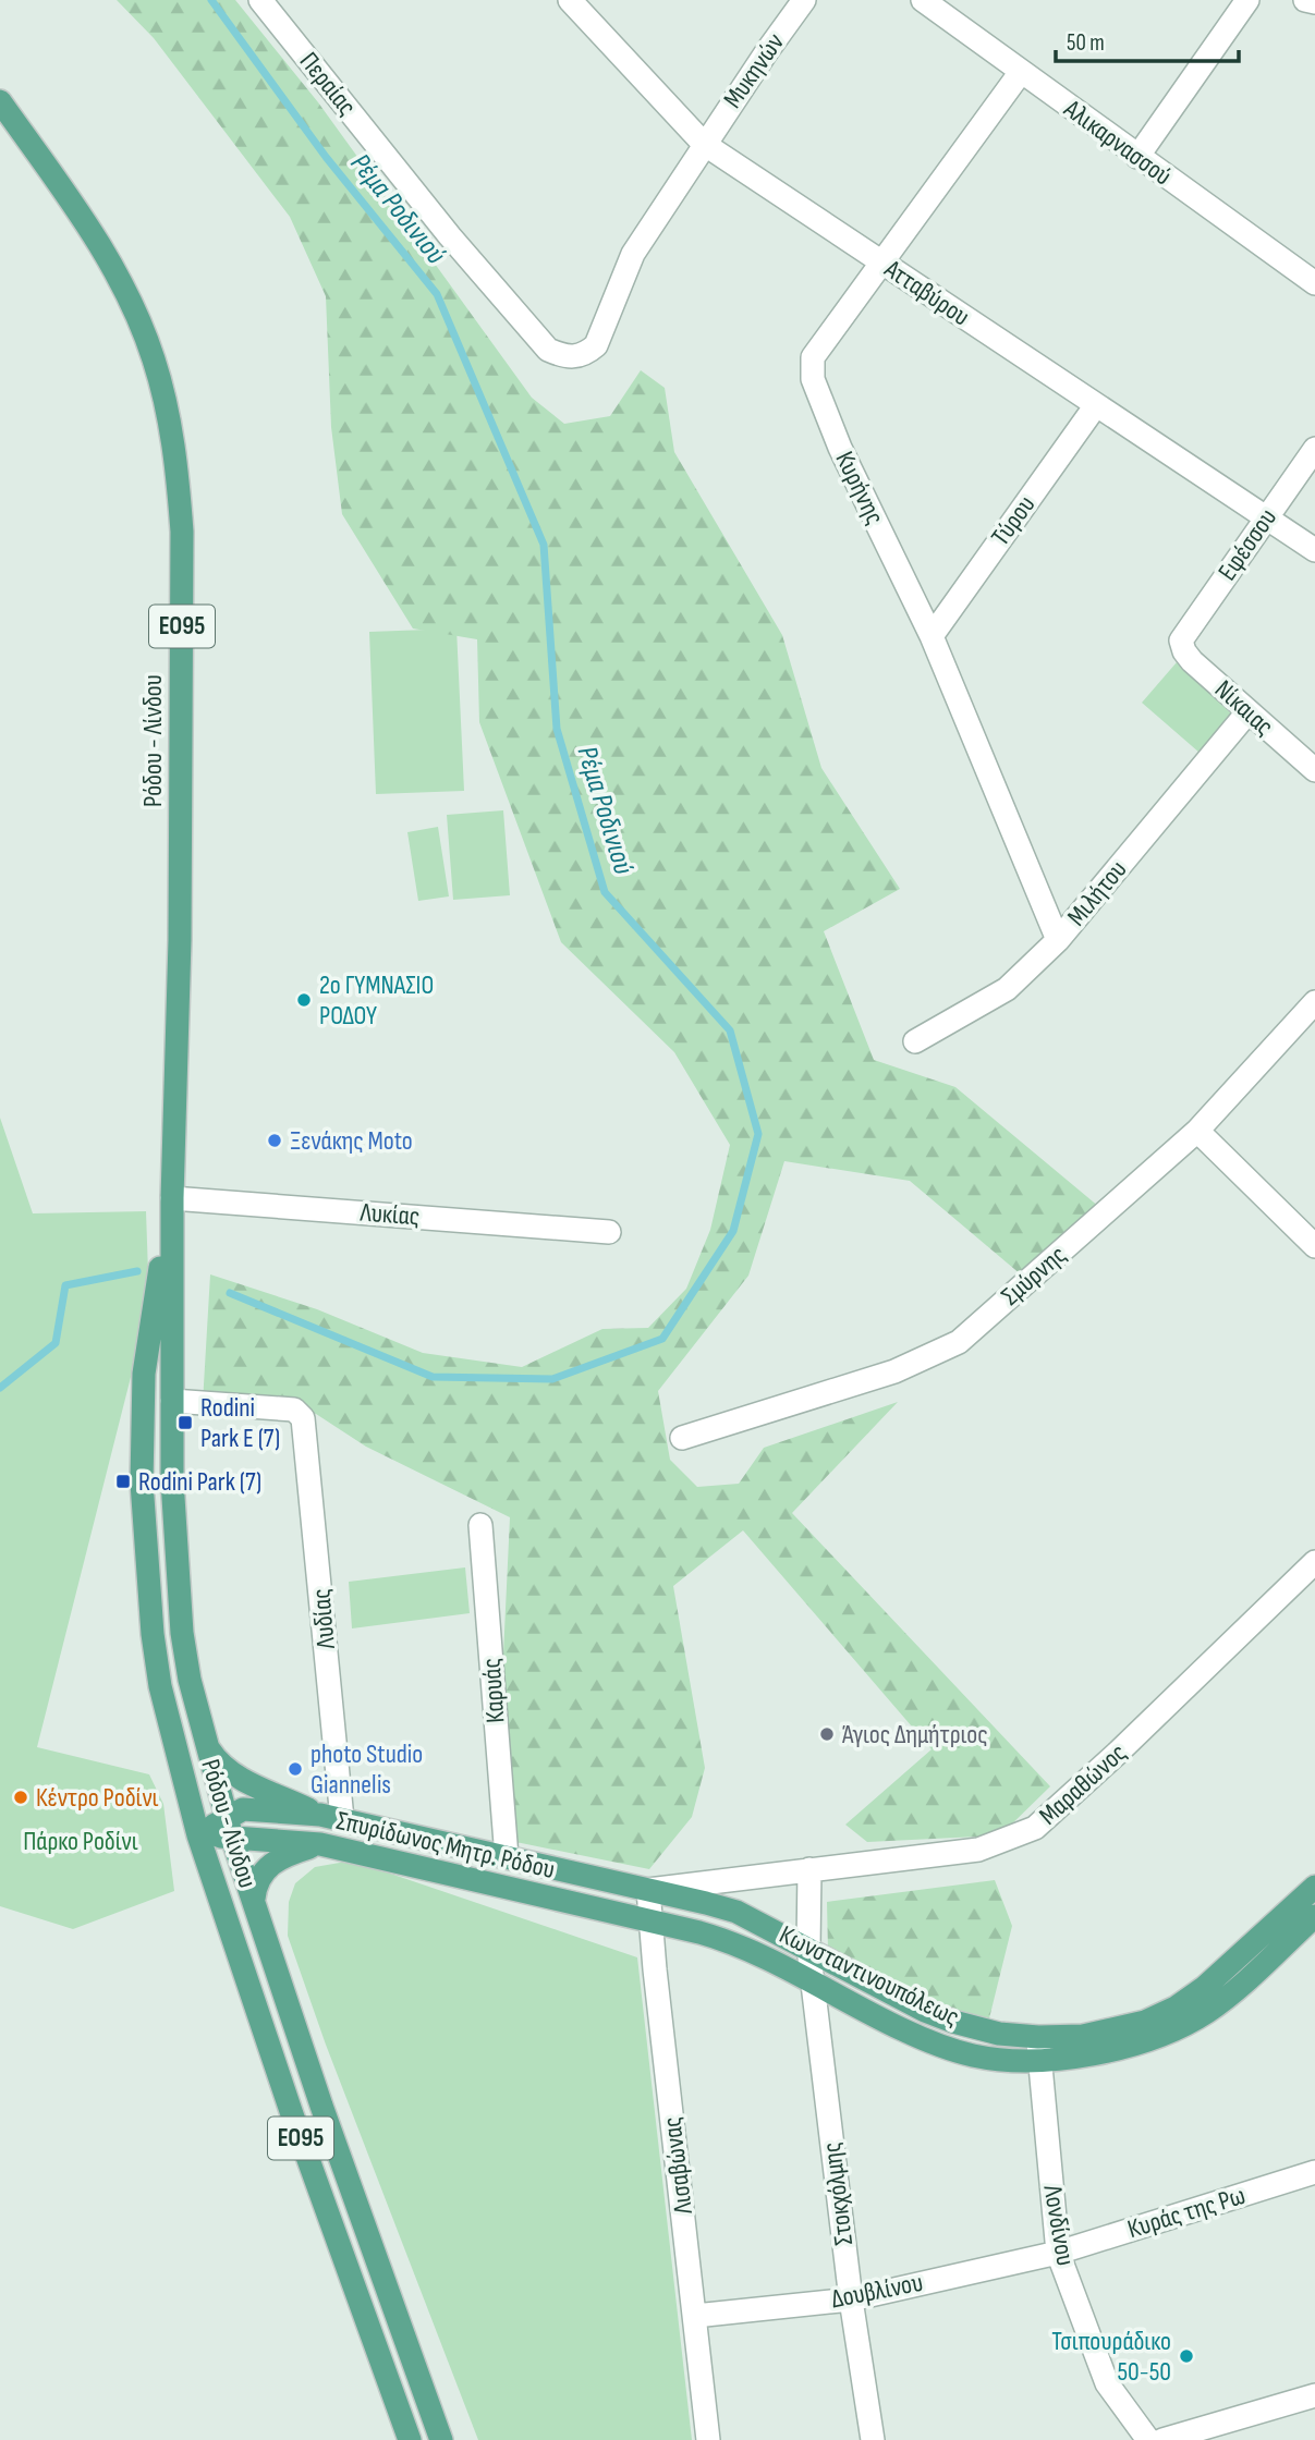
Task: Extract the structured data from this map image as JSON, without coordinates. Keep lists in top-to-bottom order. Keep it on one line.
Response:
{"streets":{"main road":["ΕΟ95","Ρόδου - Λίνδου","Σπυρίδωνος Μητρ. Ρόδου","Κωνσταντινουπόλεως"],"street":["Μυκηνών","Περαίας","Αλικαρνασσού","Ατταβύρου","Κυρήνης","Τύρου","Εφέσσου","Νίκαιας","Μιλήτου","Λυκίας","Σμύρνης","Λυδίας","Καρυάς","Μαραθώνος","Λισαβώνας","Στοκχόλμης","Κυράς της Ρω","Λονδίνου","Δουβλίνου"]},"crossings":[["Μυκηνών","Περαίας"],["Μυκηνών","Ατταβύρου"],["Αλικαρνασσού","Κυρήνης"],["Ατταβύρου","Κυρήνης"],["Ατταβύρου","Τύρου"],["Ατταβύρου","Εφέσσου"],["Κυρήνης","Τύρου"],["Κυρήνης","Μιλήτου"],["Εφέσσου","Νίκαιας"],["Νίκαιας","Μιλήτου"],["Ρόδου - Λίνδου","Λυκίας"],["Ρόδου - Λίνδου","Λυδίας"],["Ρόδου - Λίνδου","Σπυρίδωνος Μητρ. Ρόδου"],["Λυδίας","Σπυρίδωνος Μητρ. Ρόδου"],["Καρυάς","Σπυρίδωνος Μητρ. Ρόδου"],["Μαραθώνος","Σπυρίδωνος Μητρ. Ρόδου"],["Μαραθώνος","Λισαβώνας"],["Μαραθώνος","Στοκχόλμης"],["Σπυρίδωνος Μητρ. Ρόδου","Κωνσταντινουπόλεως"],["Σπυρίδωνος Μητρ. Ρόδου","Λισαβώνας"],["Κωνσταντινουπόλεως","Στοκχόλμης"],["Κωνσταντινουπόλεως","Λονδίνου"],["Λισαβώνας","Δουβλίνου"],["Στοκχόλμης","Δουβλίνου"],["Κυράς της Ρω","Λονδίνου"],["Κυράς της Ρω","Δουβλίνου"],["Λονδίνου","Δουβλίνου"]],"water":["Ρέμα Ροδινιού"],"parks":["Πάρκο Ροδίνι"],"places":{"other":["2ο ΓΥΜΝΑΣΙΟ ΡΟΔΟΥ","Ξενάκης Moto","Άγιος Δημήτριος","photo Studio Giannelis","Κέντρο Ροδίνι","Τσιπουράδικο 50-50"],"transit":["Rodini Park E (7)","Rodini Park (7)"]},"scale_bar":"50 m"}
